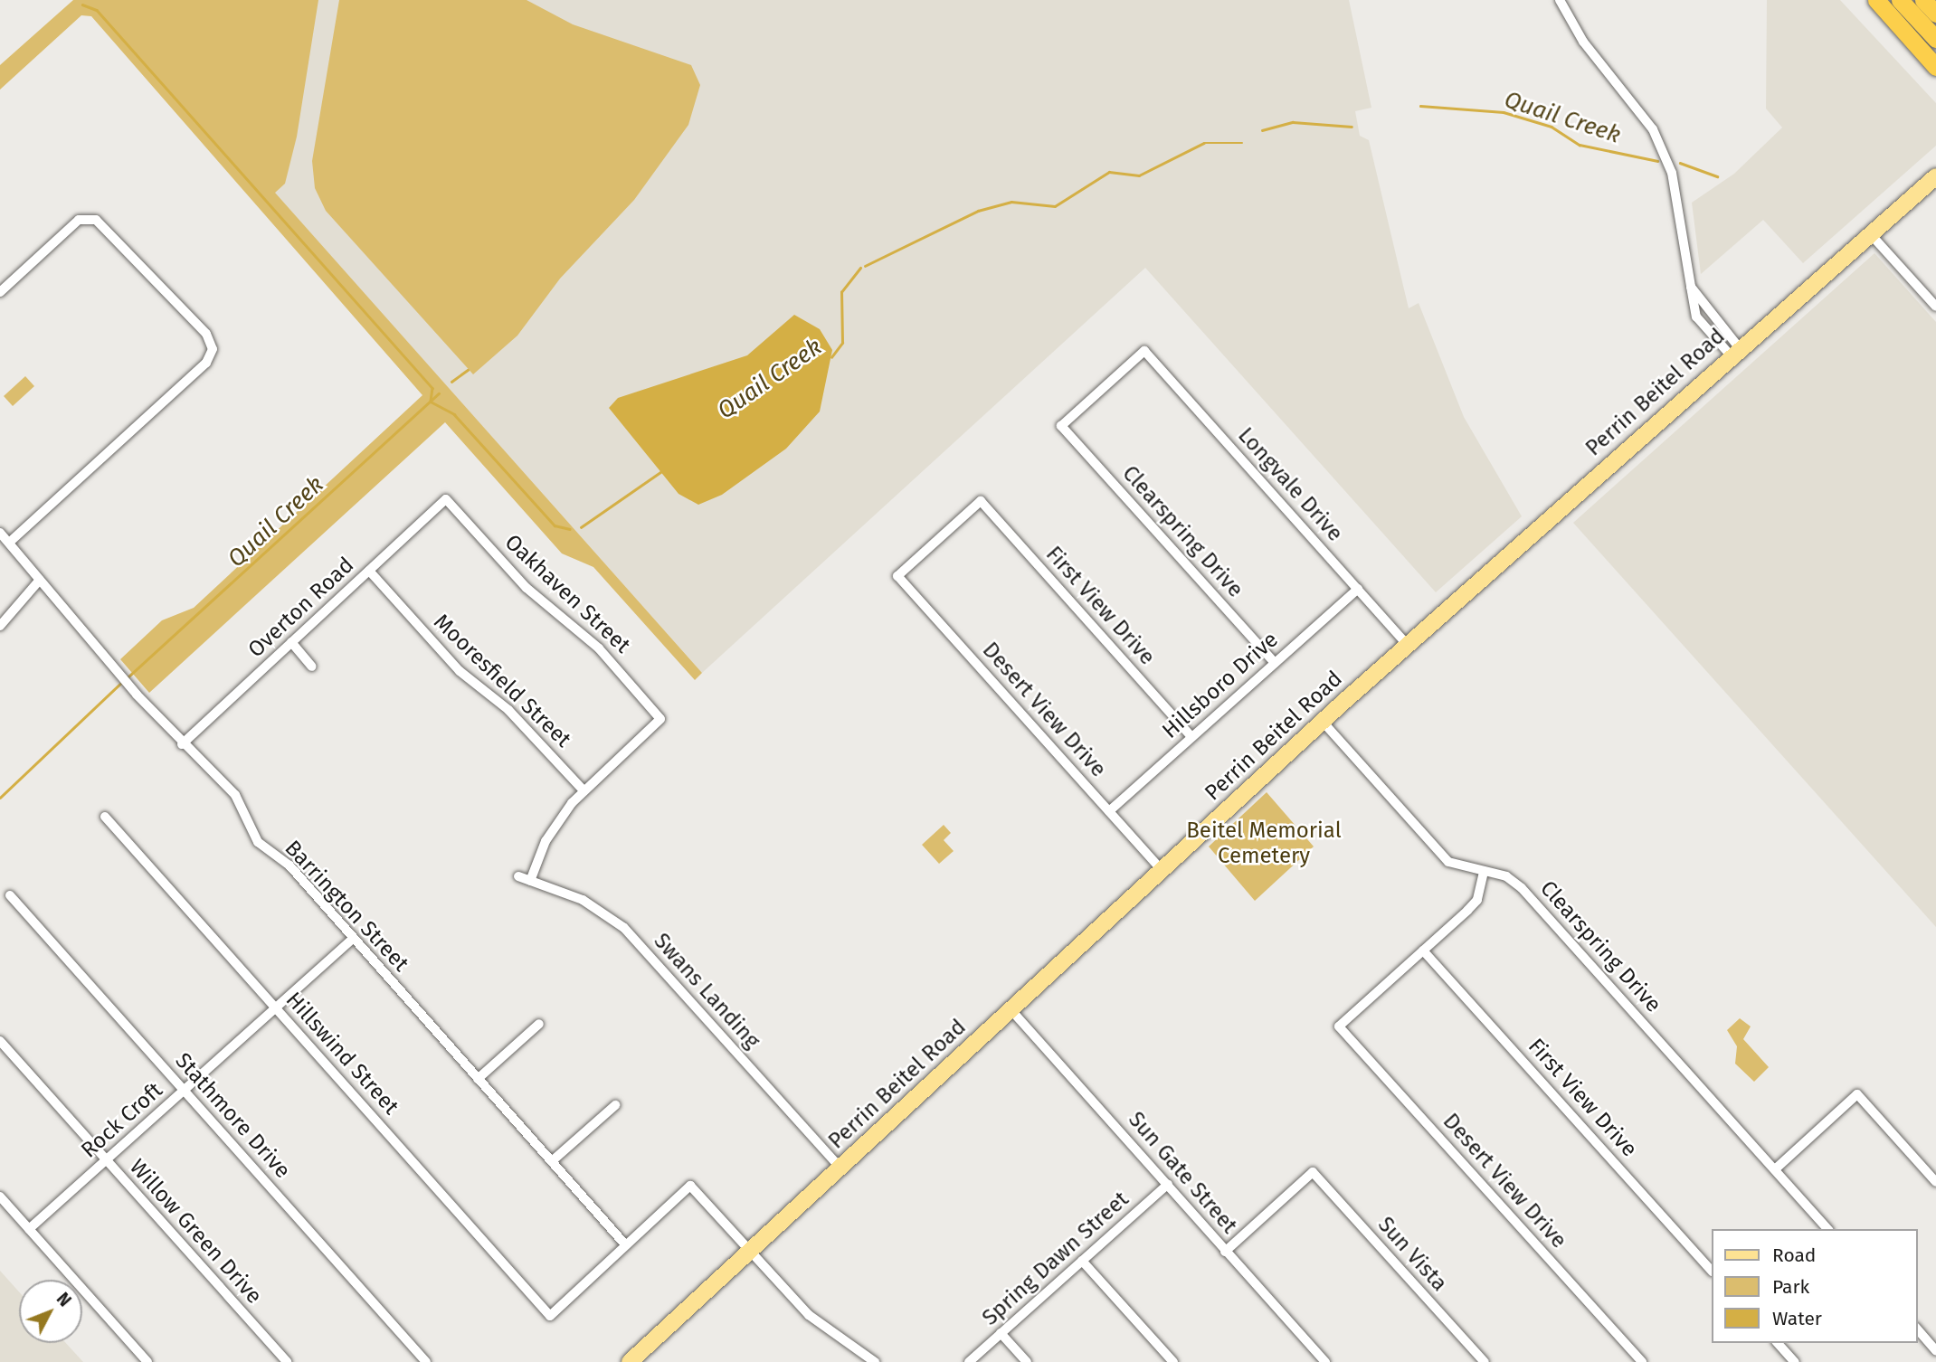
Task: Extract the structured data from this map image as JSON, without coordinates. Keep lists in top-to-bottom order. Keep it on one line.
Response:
{"streets":{"main road":["Perrin Beitel Road"],"street":["Longvale Drive","Clearspring Drive","Oakhaven Street","First View Drive","Overton Road","Mooresfield Street","Hillsboro Drive","Desert View Drive","Barrington Street","Swans Landing","Hillswind Street","Stathmore Drive","Rock Croft","Sun Gate Street","Willow Green Drive","Sun Vista","Spring Dawn Street"]},"crossings":[["Perrin Beitel Road","Longvale Drive"],["Perrin Beitel Road","Clearspring Drive"],["Perrin Beitel Road","Desert View Drive"],["Perrin Beitel Road","Swans Landing"],["Perrin Beitel Road","Sun Gate Street"],["Longvale Drive","Clearspring Drive"],["Longvale Drive","Hillsboro Drive"],["Clearspring Drive","Hillsboro Drive"],["Oakhaven Street","Overton Road"],["Oakhaven Street","Mooresfield Street"],["First View Drive","Hillsboro Drive"],["First View Drive","Desert View Drive"],["Overton Road","Mooresfield Street"],["Overton Road","Barrington Street"],["Hillsboro Drive","Desert View Drive"],["Barrington Street","Hillswind Street"],["Barrington Street","Rock Croft"],["Hillswind Street","Rock Croft"],["Stathmore Drive","Rock Croft"],["Rock Croft","Willow Green Drive"],["Sun Gate Street","Sun Vista"],["Sun Gate Street","Spring Dawn Street"]],"water":["Quail Creek"],"parks":["Beitel Memorial Cemetery"],"legend":["Road","Park","Water"],"north":"top right"}
